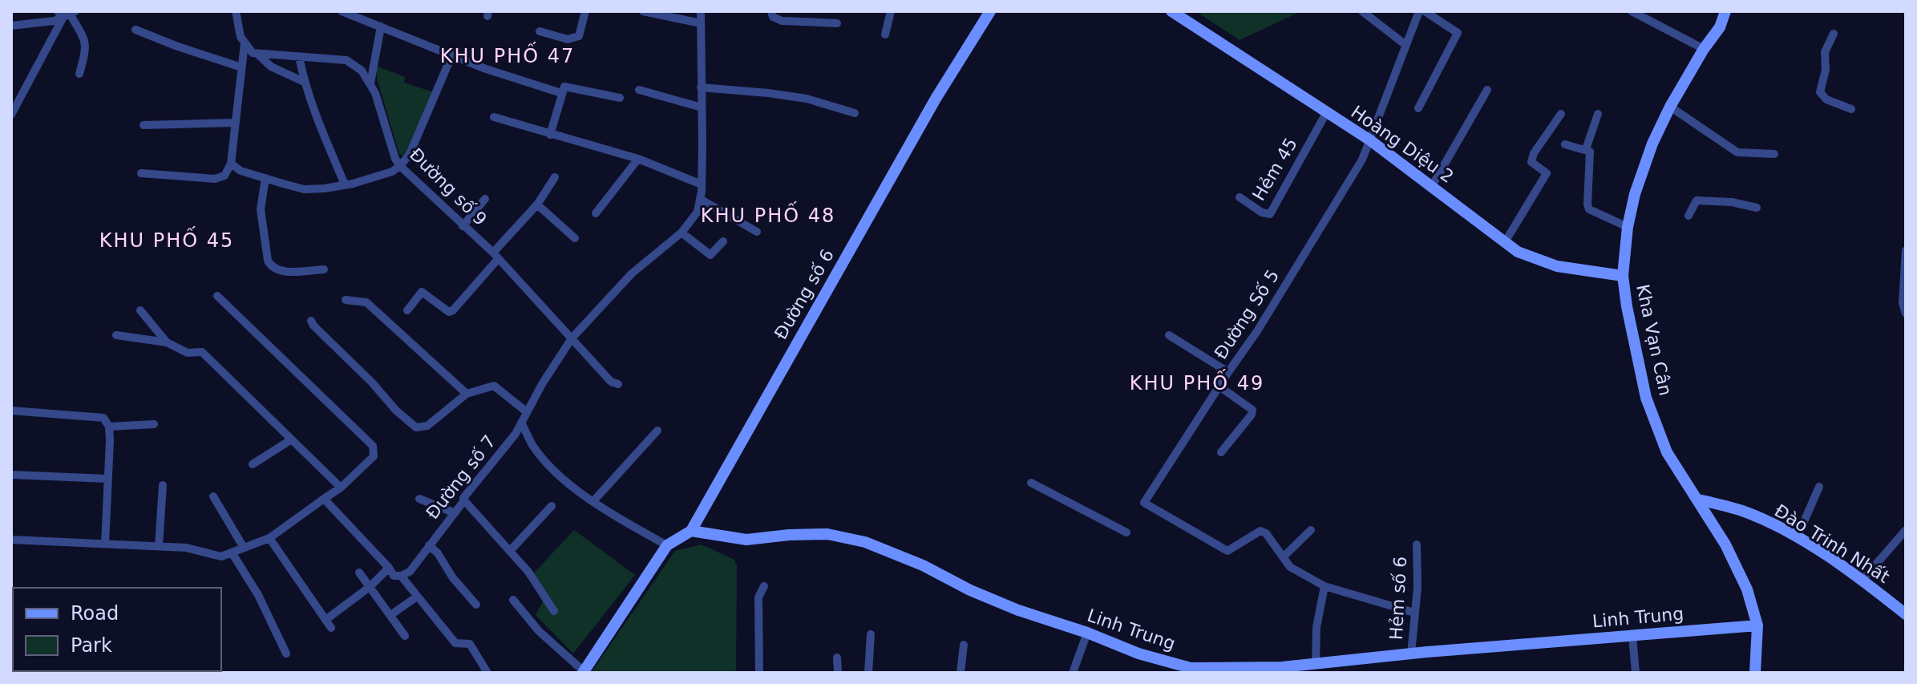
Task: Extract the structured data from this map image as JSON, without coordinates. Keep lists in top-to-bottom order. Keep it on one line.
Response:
{"streets":{"street":["Hoàng Diệu 2","Hẻm 45","Đường số 9","Đường số 6","Đường Số 5","Kha Vạn Cân","Đường số 7","Đào Trinh Nhất","Hẻm số 6","Linh Trung"]},"crossings":[["Hoàng Diệu 2","Hẻm 45"],["Hoàng Diệu 2","Đường Số 5"],["Hoàng Diệu 2","Kha Vạn Cân"],["Đường số 9","Đường số 7"],["Đường số 6","Linh Trung"],["Kha Vạn Cân","Đào Trinh Nhất"],["Kha Vạn Cân","Linh Trung"],["Hẻm số 6","Linh Trung"]],"districts":["KHU PHỐ 47","KHU PHỐ 48","KHU PHỐ 45","KHU PHỐ 49"],"legend":["Road","Park"]}
